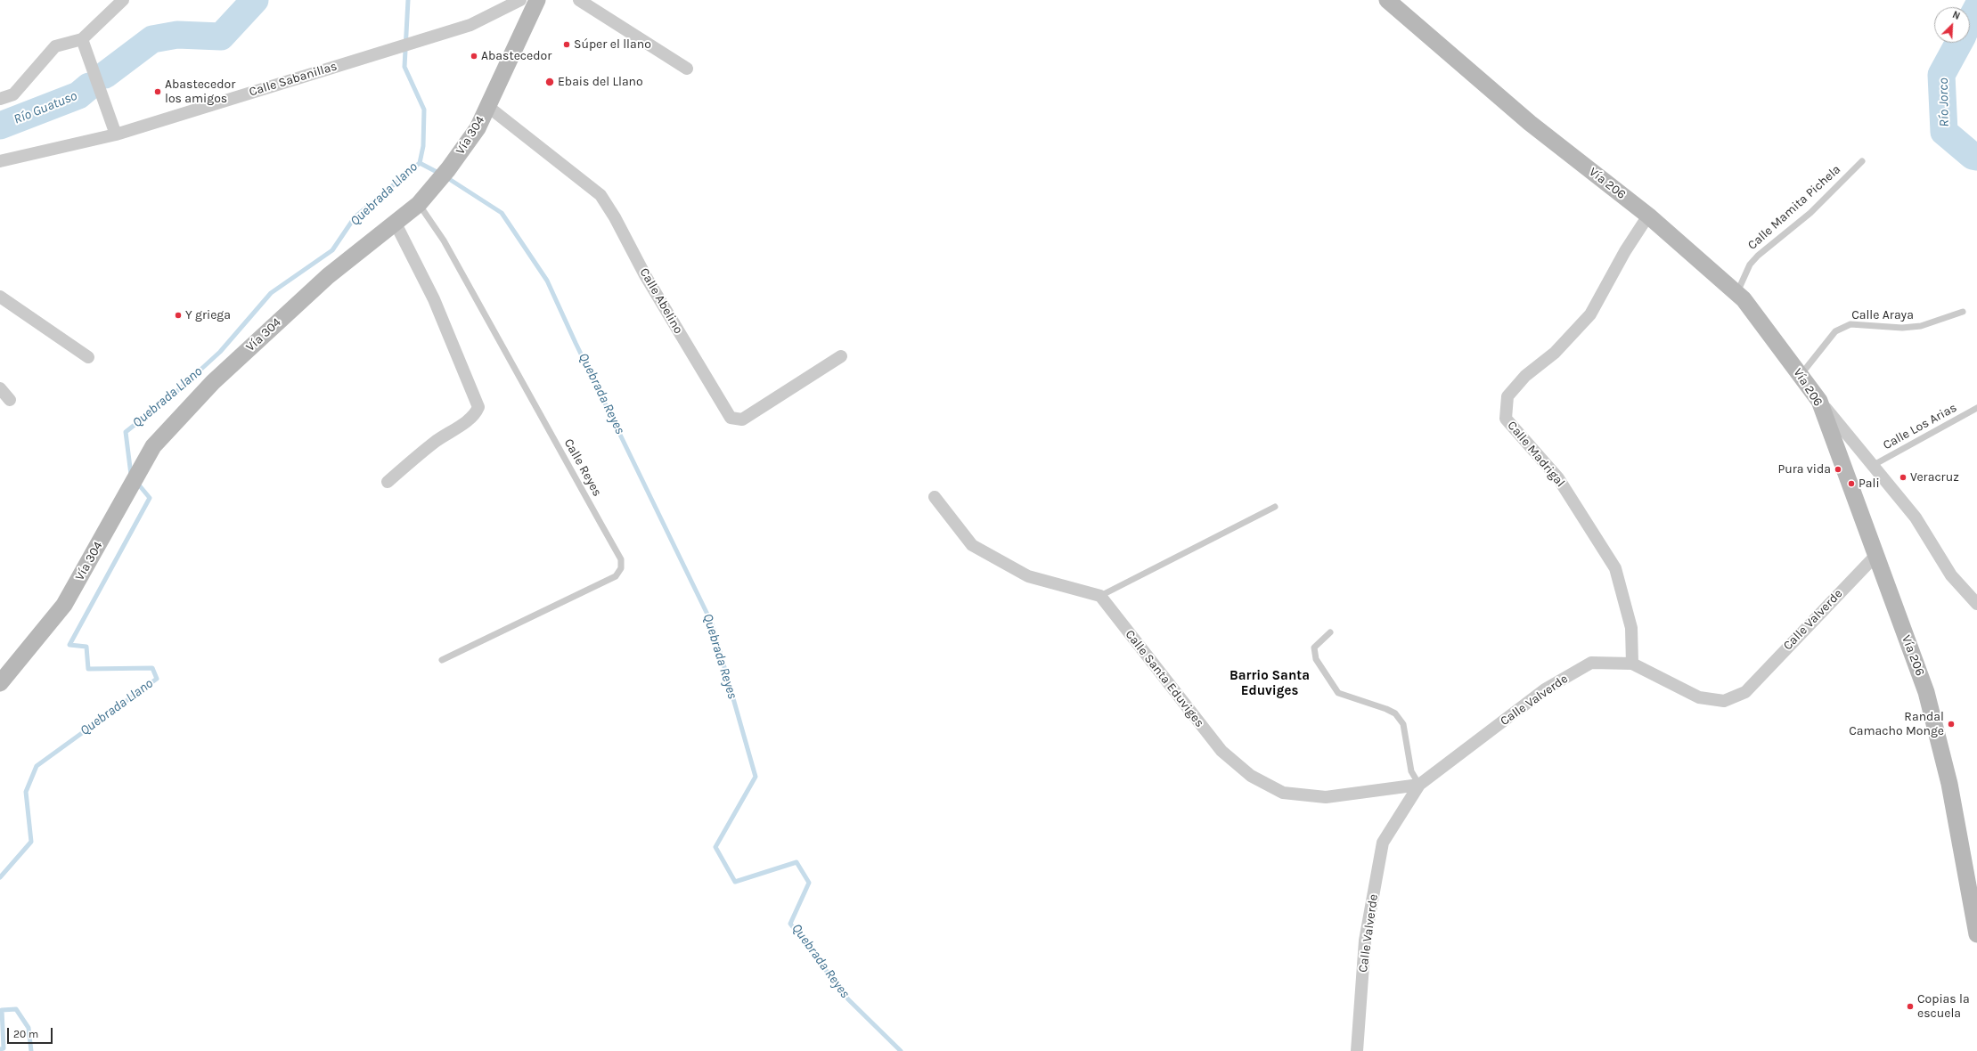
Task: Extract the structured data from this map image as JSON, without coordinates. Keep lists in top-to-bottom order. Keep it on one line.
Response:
{"streets":{"main road":["Vía 304","Vía 206"],"street":["Calle Sabanillas","Calle Abelino","Calle Madrigal","Calle Valverde","Calle Santa Eduviges"],"lane":["Calle Mamita Pichela","Calle Araya","Calle Los Arias","Calle Reyes"]},"crossings":[["Vía 304","Calle Abelino"],["Vía 304","Calle Reyes"],["Vía 206","Calle Mamita Pichela"],["Vía 206","Calle Araya"],["Vía 206","Calle Madrigal"],["Vía 206","Calle Valverde"],["Calle Madrigal","Calle Valverde"],["Calle Valverde","Calle Santa Eduviges"]],"districts":["Barrio Santa Eduviges"],"water":["Río Jorco","Río Guatuso","Quebrada Llano","Quebrada Reyes"],"places":["Súper el llano","Abastecedor","Ebais del Llano","Abastecedor los amigos","Y griega","Pura vida","Veracruz","Pali","Randal Camacho Monge","Copias la escuela"],"scale_bar":"20 m","north":"top right"}
